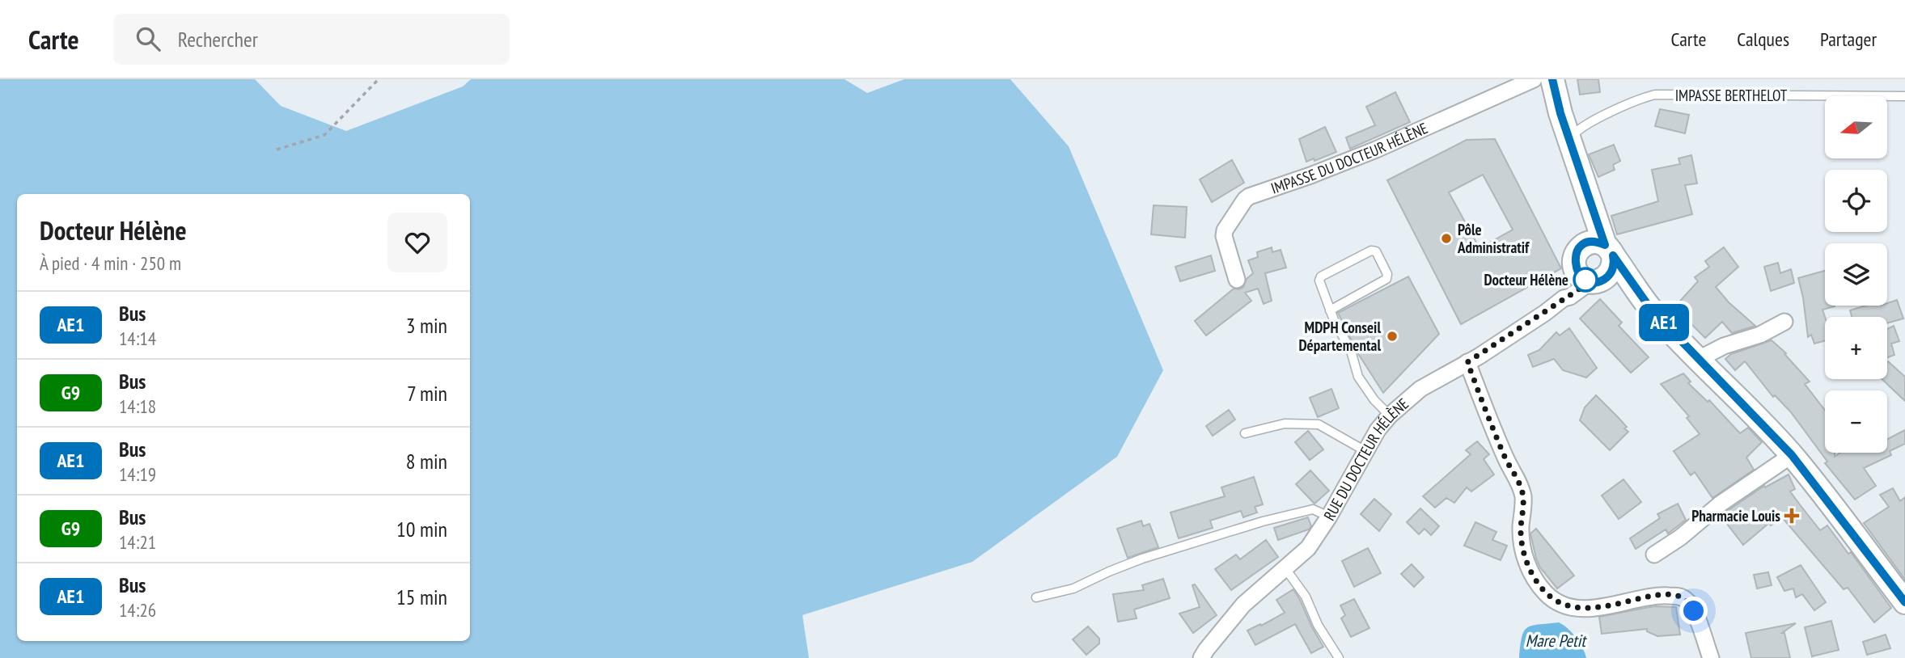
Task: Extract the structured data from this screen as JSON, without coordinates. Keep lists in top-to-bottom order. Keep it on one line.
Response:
{"streets":{"street":["IMPASSE DU DOCTEUR HÉLÈNE","RUE DU DOCTEUR HÉLÈNE"],"lane":["IMPASSE BERTHELOT"]},"water":["Mare Petit"],"places":{"other":["Pôle Administratif","Docteur Hélène","MDPH Conseil Départemental"],"health":["Pharmacie Louis"]},"lines":["bus line AE1"],"north":"left","page":{"header":"Carte","search":"Rechercher","nav":["Carte","Calques","Partager"],"on_map":"AE1","map_buttons":["+","−"],"heading":["Docteur Hélène","À pied · 4 min · 250 m"],"list":[{"mark":"AE1","name":"Bus","note":"14:14","value":"3 min"},{"mark":"G9","name":"Bus","note":"14:18","value":"7 min"},{"mark":"AE1","name":"Bus","note":"14:19","value":"8 min"},{"mark":"G9","name":"Bus","note":"14:21","value":"10 min"},{"mark":"AE1","name":"Bus","note":"14:26","value":"15 min"}]}}
